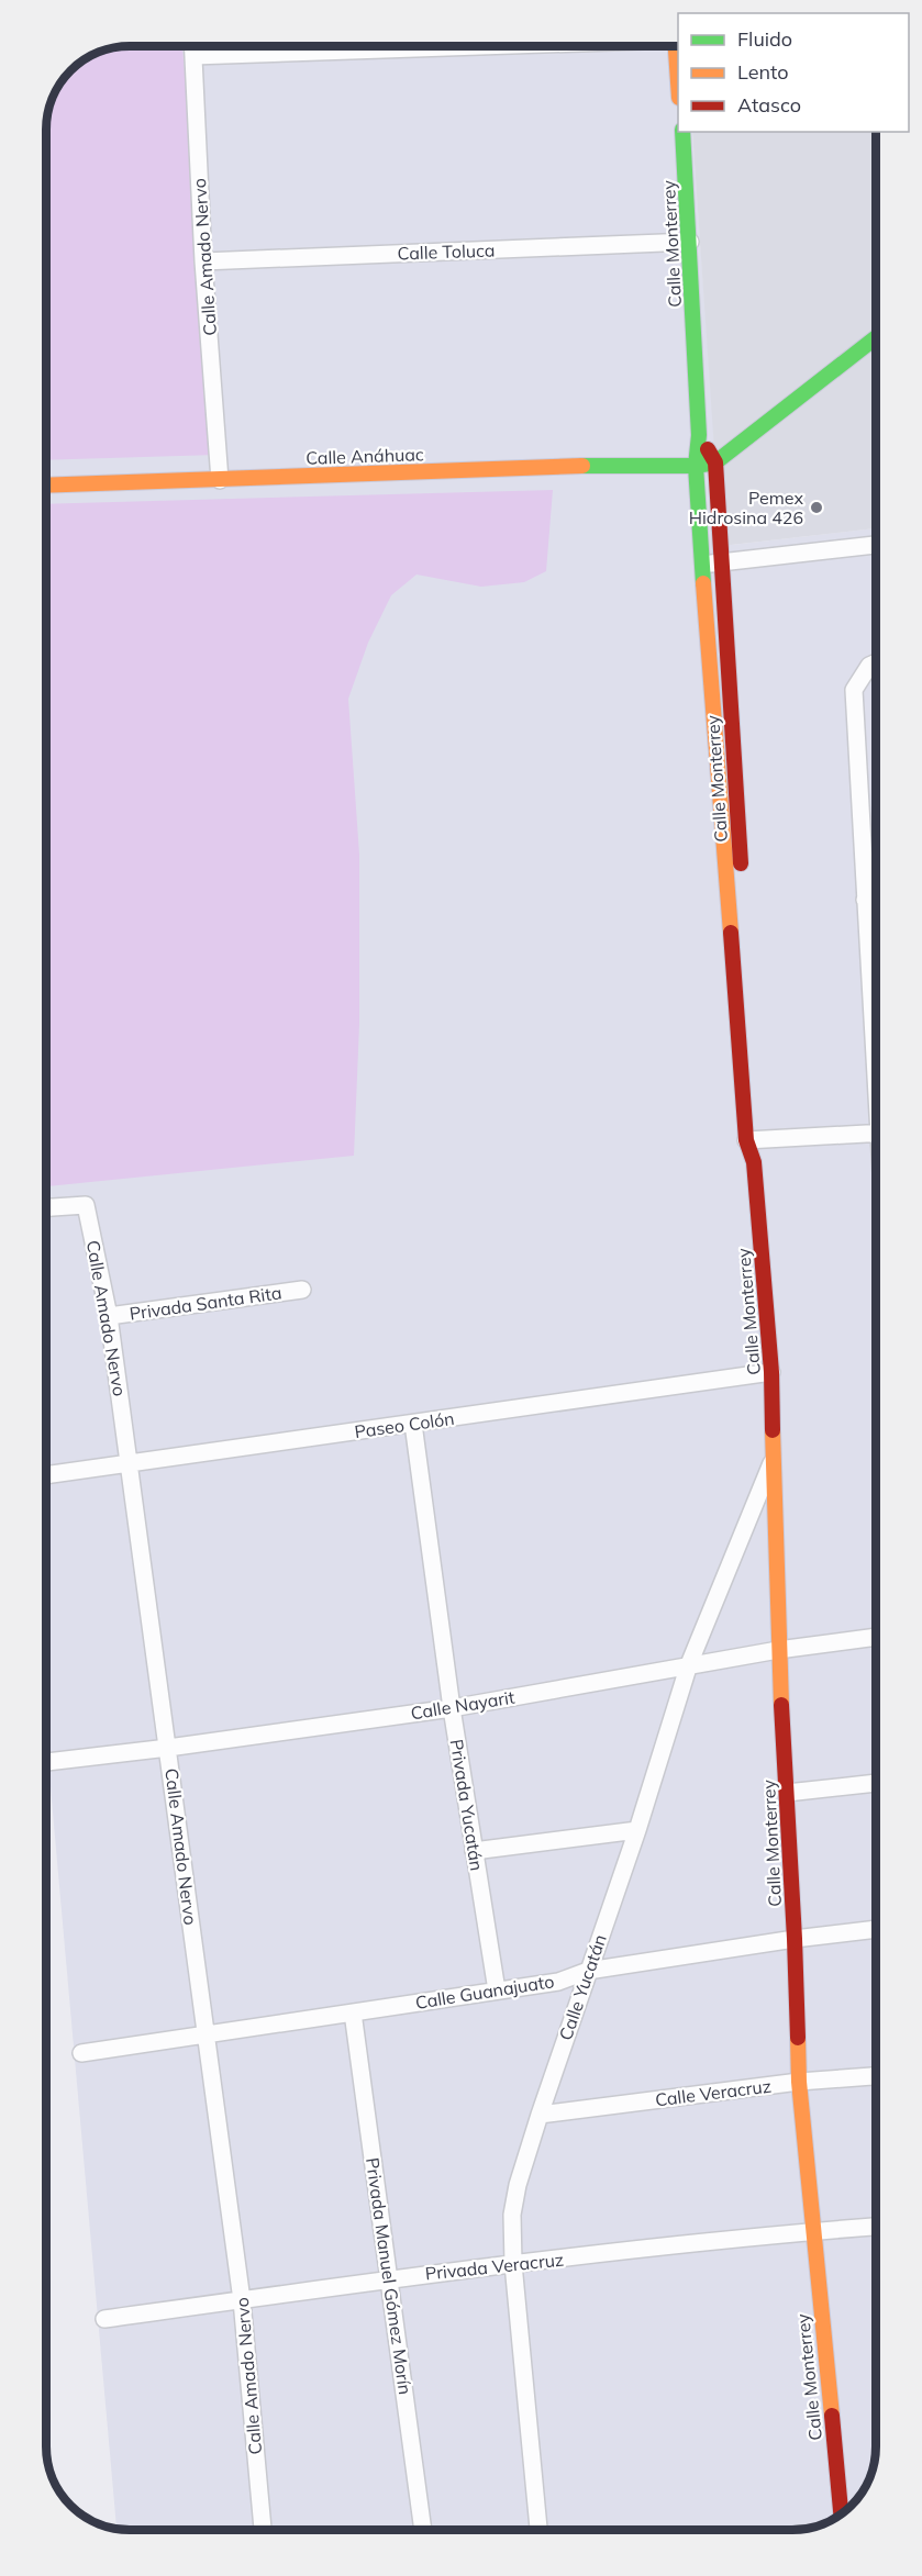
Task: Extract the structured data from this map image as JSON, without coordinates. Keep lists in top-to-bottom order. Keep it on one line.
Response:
{"streets":{"street":["Calle Monterrey","Calle Toluca","Calle Amado Nervo","Calle Anáhuac","Privada Santa Rita","Paseo Colón","Calle Nayarit","Privada Yucatán","Calle Yucatán","Calle Guanajuato","Calle Veracruz","Privada Veracruz","Privada Manuel Gómez Morín"]},"crossings":[["Calle Monterrey","Calle Toluca"],["Calle Monterrey","Calle Anáhuac"],["Calle Monterrey","Paseo Colón"],["Calle Monterrey","Calle Nayarit"],["Calle Monterrey","Calle Yucatán"],["Calle Monterrey","Calle Guanajuato"],["Calle Monterrey","Calle Veracruz"],["Calle Monterrey","Privada Veracruz"],["Calle Toluca","Calle Amado Nervo"],["Calle Amado Nervo","Calle Anáhuac"],["Calle Amado Nervo","Privada Santa Rita"],["Calle Amado Nervo","Paseo Colón"],["Calle Amado Nervo","Calle Nayarit"],["Calle Amado Nervo","Calle Guanajuato"],["Calle Amado Nervo","Privada Veracruz"],["Paseo Colón","Privada Yucatán"],["Calle Nayarit","Privada Yucatán"],["Calle Nayarit","Calle Yucatán"],["Privada Yucatán","Calle Guanajuato"],["Calle Yucatán","Calle Guanajuato"],["Calle Yucatán","Calle Veracruz"],["Calle Yucatán","Privada Veracruz"],["Calle Guanajuato","Privada Manuel Gómez Morín"],["Privada Veracruz","Privada Manuel Gómez Morín"]],"places":["Pemex Hidrosina 426"],"legend":["Fluido","Lento","Atasco"]}
